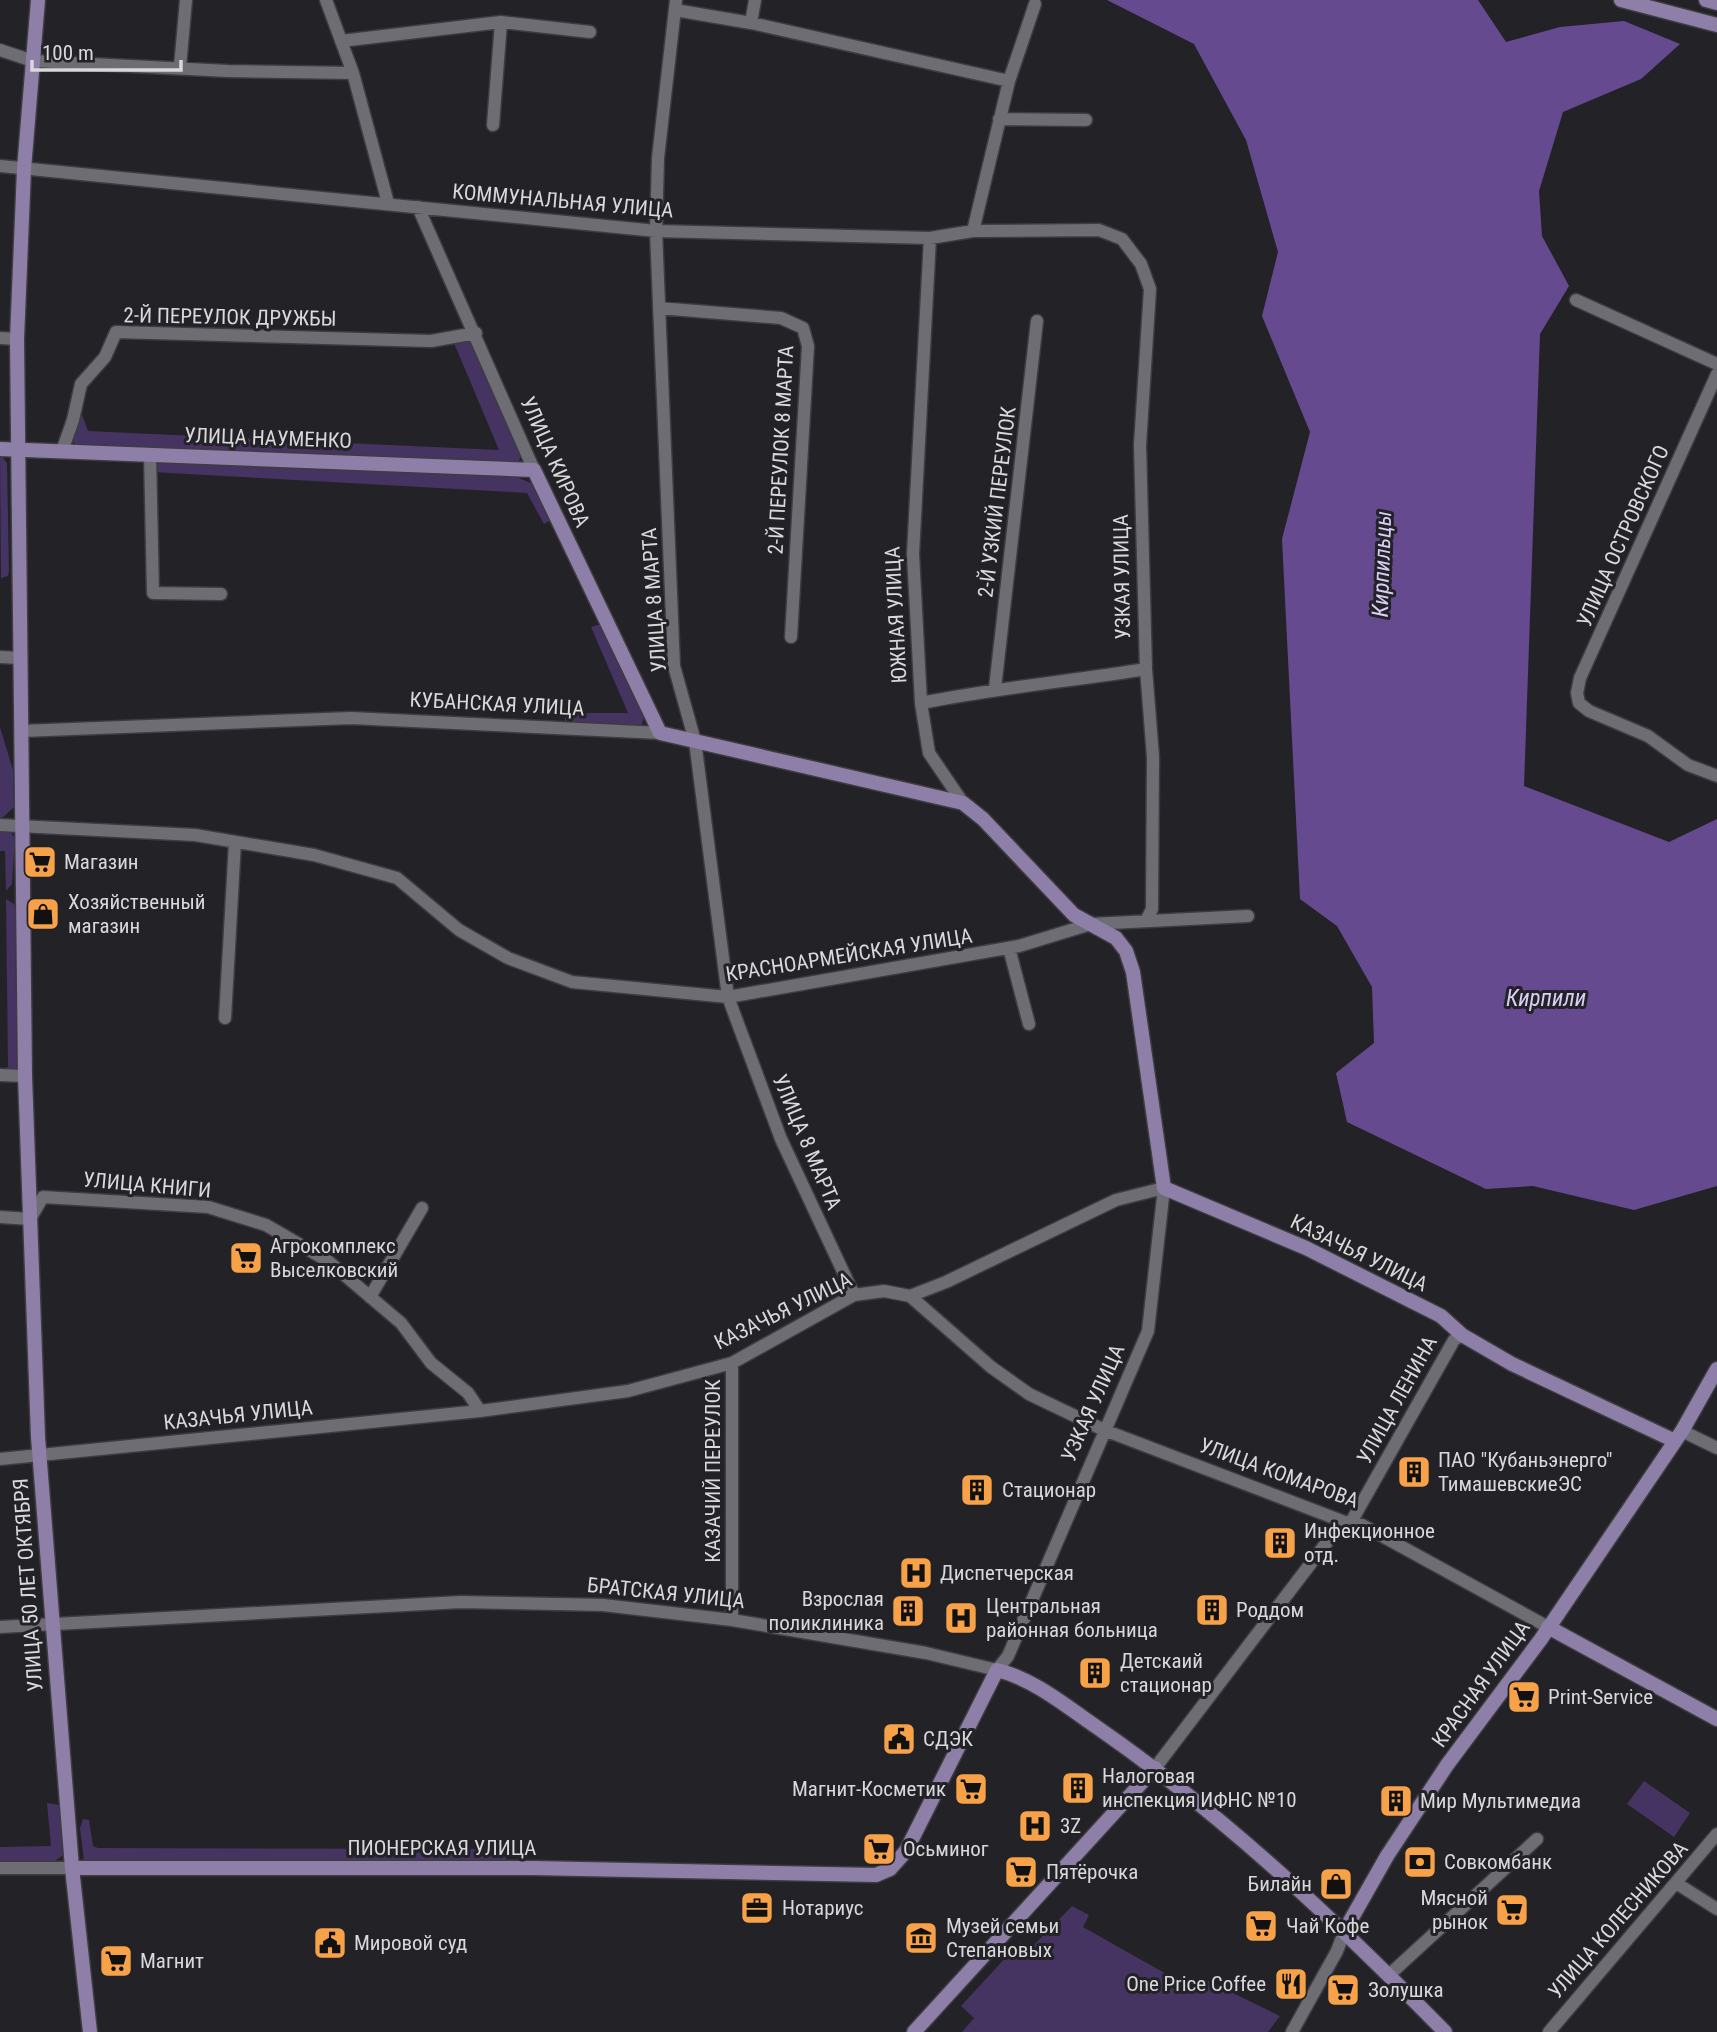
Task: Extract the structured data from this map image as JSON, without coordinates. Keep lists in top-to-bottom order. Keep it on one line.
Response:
{"streets":{"main road":["УЛИЦА НАУМЕНКО","УЛИЦА КИРОВА","УЗКАЯ УЛИЦА","ЮЖНАЯ УЛИЦА","КУБАНСКАЯ УЛИЦА","КАЗАЧЬЯ УЛИЦА","УЛИЦА ЛЕНИНА","УЛИЦА КОМАРОВА","УЛИЦА 50 ЛЕТ ОКТЯБРЯ","БРАТСКАЯ УЛИЦА","КРАСНАЯ УЛИЦА","ПИОНЕРСКАЯ УЛИЦА"],"street":["КОММУНАЛЬНАЯ УЛИЦА","2-Й ПЕРЕУЛОК ДРУЖБЫ","2-Й ПЕРЕУЛОК 8 МАРТА","2-Й УЗКИЙ ПЕРЕУЛОК","УЛИЦА ОСТРОВСКОГО","УЛИЦА 8 МАРТА","КРАСНОАРМЕЙСКАЯ УЛИЦА","УЛИЦА КНИГИ","КАЗАЧИЙ ПЕРЕУЛОК","УЛИЦА КОЛЕСНИКОВА"]},"crossings":[["КОММУНАЛЬНАЯ УЛИЦА","УЛИЦА КИРОВА"],["КОММУНАЛЬНАЯ УЛИЦА","УЗКАЯ УЛИЦА"],["КОММУНАЛЬНАЯ УЛИЦА","УЛИЦА 8 МАРТА"],["КОММУНАЛЬНАЯ УЛИЦА","ЮЖНАЯ УЛИЦА"],["КОММУНАЛЬНАЯ УЛИЦА","УЛИЦА 50 ЛЕТ ОКТЯБРЯ"],["2-Й ПЕРЕУЛОК ДРУЖБЫ","УЛИЦА НАУМЕНКО"],["2-Й ПЕРЕУЛОК ДРУЖБЫ","УЛИЦА КИРОВА"],["УЛИЦА НАУМЕНКО","УЛИЦА КИРОВА"],["УЛИЦА НАУМЕНКО","УЛИЦА 50 ЛЕТ ОКТЯБРЯ"],["2-Й ПЕРЕУЛОК 8 МАРТА","УЛИЦА 8 МАРТА"],["УЛИЦА КИРОВА","КУБАНСКАЯ УЛИЦА"],["УЗКАЯ УЛИЦА","ЮЖНАЯ УЛИЦА"],["УЗКАЯ УЛИЦА","КРАСНОАРМЕЙСКАЯ УЛИЦА"],["УЗКАЯ УЛИЦА","КАЗАЧЬЯ УЛИЦА"],["УЗКАЯ УЛИЦА","УЛИЦА КОМАРОВА"],["УЗКАЯ УЛИЦА","БРАТСКАЯ УЛИЦА"],["УЗКАЯ УЛИЦА","ПИОНЕРСКАЯ УЛИЦА"],["УЛИЦА 8 МАРТА","КУБАНСКАЯ УЛИЦА"],["УЛИЦА 8 МАРТА","КРАСНОАРМЕЙСКАЯ УЛИЦА"],["УЛИЦА 8 МАРТА","КАЗАЧЬЯ УЛИЦА"],["ЮЖНАЯ УЛИЦА","КУБАНСКАЯ УЛИЦА"],["ЮЖНАЯ УЛИЦА","КРАСНОАРМЕЙСКАЯ УЛИЦА"],["КУБАНСКАЯ УЛИЦА","УЛИЦА 50 ЛЕТ ОКТЯБРЯ"],["КРАСНОАРМЕЙСКАЯ УЛИЦА","УЛИЦА 50 ЛЕТ ОКТЯБРЯ"],["УЛИЦА КНИГИ","КАЗАЧЬЯ УЛИЦА"],["УЛИЦА КНИГИ","УЛИЦА 50 ЛЕТ ОКТЯБРЯ"],["КАЗАЧЬЯ УЛИЦА","УЛИЦА ЛЕНИНА"],["КАЗАЧЬЯ УЛИЦА","КАЗАЧИЙ ПЕРЕУЛОК"],["КАЗАЧЬЯ УЛИЦА","УЛИЦА КОМАРОВА"],["КАЗАЧЬЯ УЛИЦА","УЛИЦА 50 ЛЕТ ОКТЯБРЯ"],["КАЗАЧЬЯ УЛИЦА","КРАСНАЯ УЛИЦА"],["УЛИЦА ЛЕНИНА","УЛИЦА КОМАРОВА"],["УЛИЦА ЛЕНИНА","БРАТСКАЯ УЛИЦА"],["КАЗАЧИЙ ПЕРЕУЛОК","БРАТСКАЯ УЛИЦА"],["УЛИЦА КОМАРОВА","КРАСНАЯ УЛИЦА"],["УЛИЦА 50 ЛЕТ ОКТЯБРЯ","БРАТСКАЯ УЛИЦА"],["УЛИЦА 50 ЛЕТ ОКТЯБРЯ","ПИОНЕРСКАЯ УЛИЦА"],["БРАТСКАЯ УЛИЦА","КРАСНАЯ УЛИЦА"]],"water":["Кирпильцы","Кирпили"],"places":{"supermarket":["Магазин","Агрокомплекс Выселковский","Print-Service","Магнит-Косметик","Осьминог","Пятёрочка","Мясной рынок","Чай Кофе","Магнит","Золушка"],"shop":["Хозяйственный магазин","Билайн"],"building":["ПАО \"Кубаньэнерго\" ТимашевскиеЭС","Стационар","Инфекционное отд.","Роддом","Взрослая поликлиника","Детскаий стационар","Налоговая инспекция ИФНС №10","Мир Мультимедиа"],"hospital":["Диспетчерская","Центральная районная больница","3Z"],"public building":["СДЭК","Мировой суд"],"bank":["Совкомбанк"],"office":["Нотариус"],"museum":["Музей семьи Степановых"],"restaurant":["One Price Coffee"]},"scale_bar":"100 m"}
